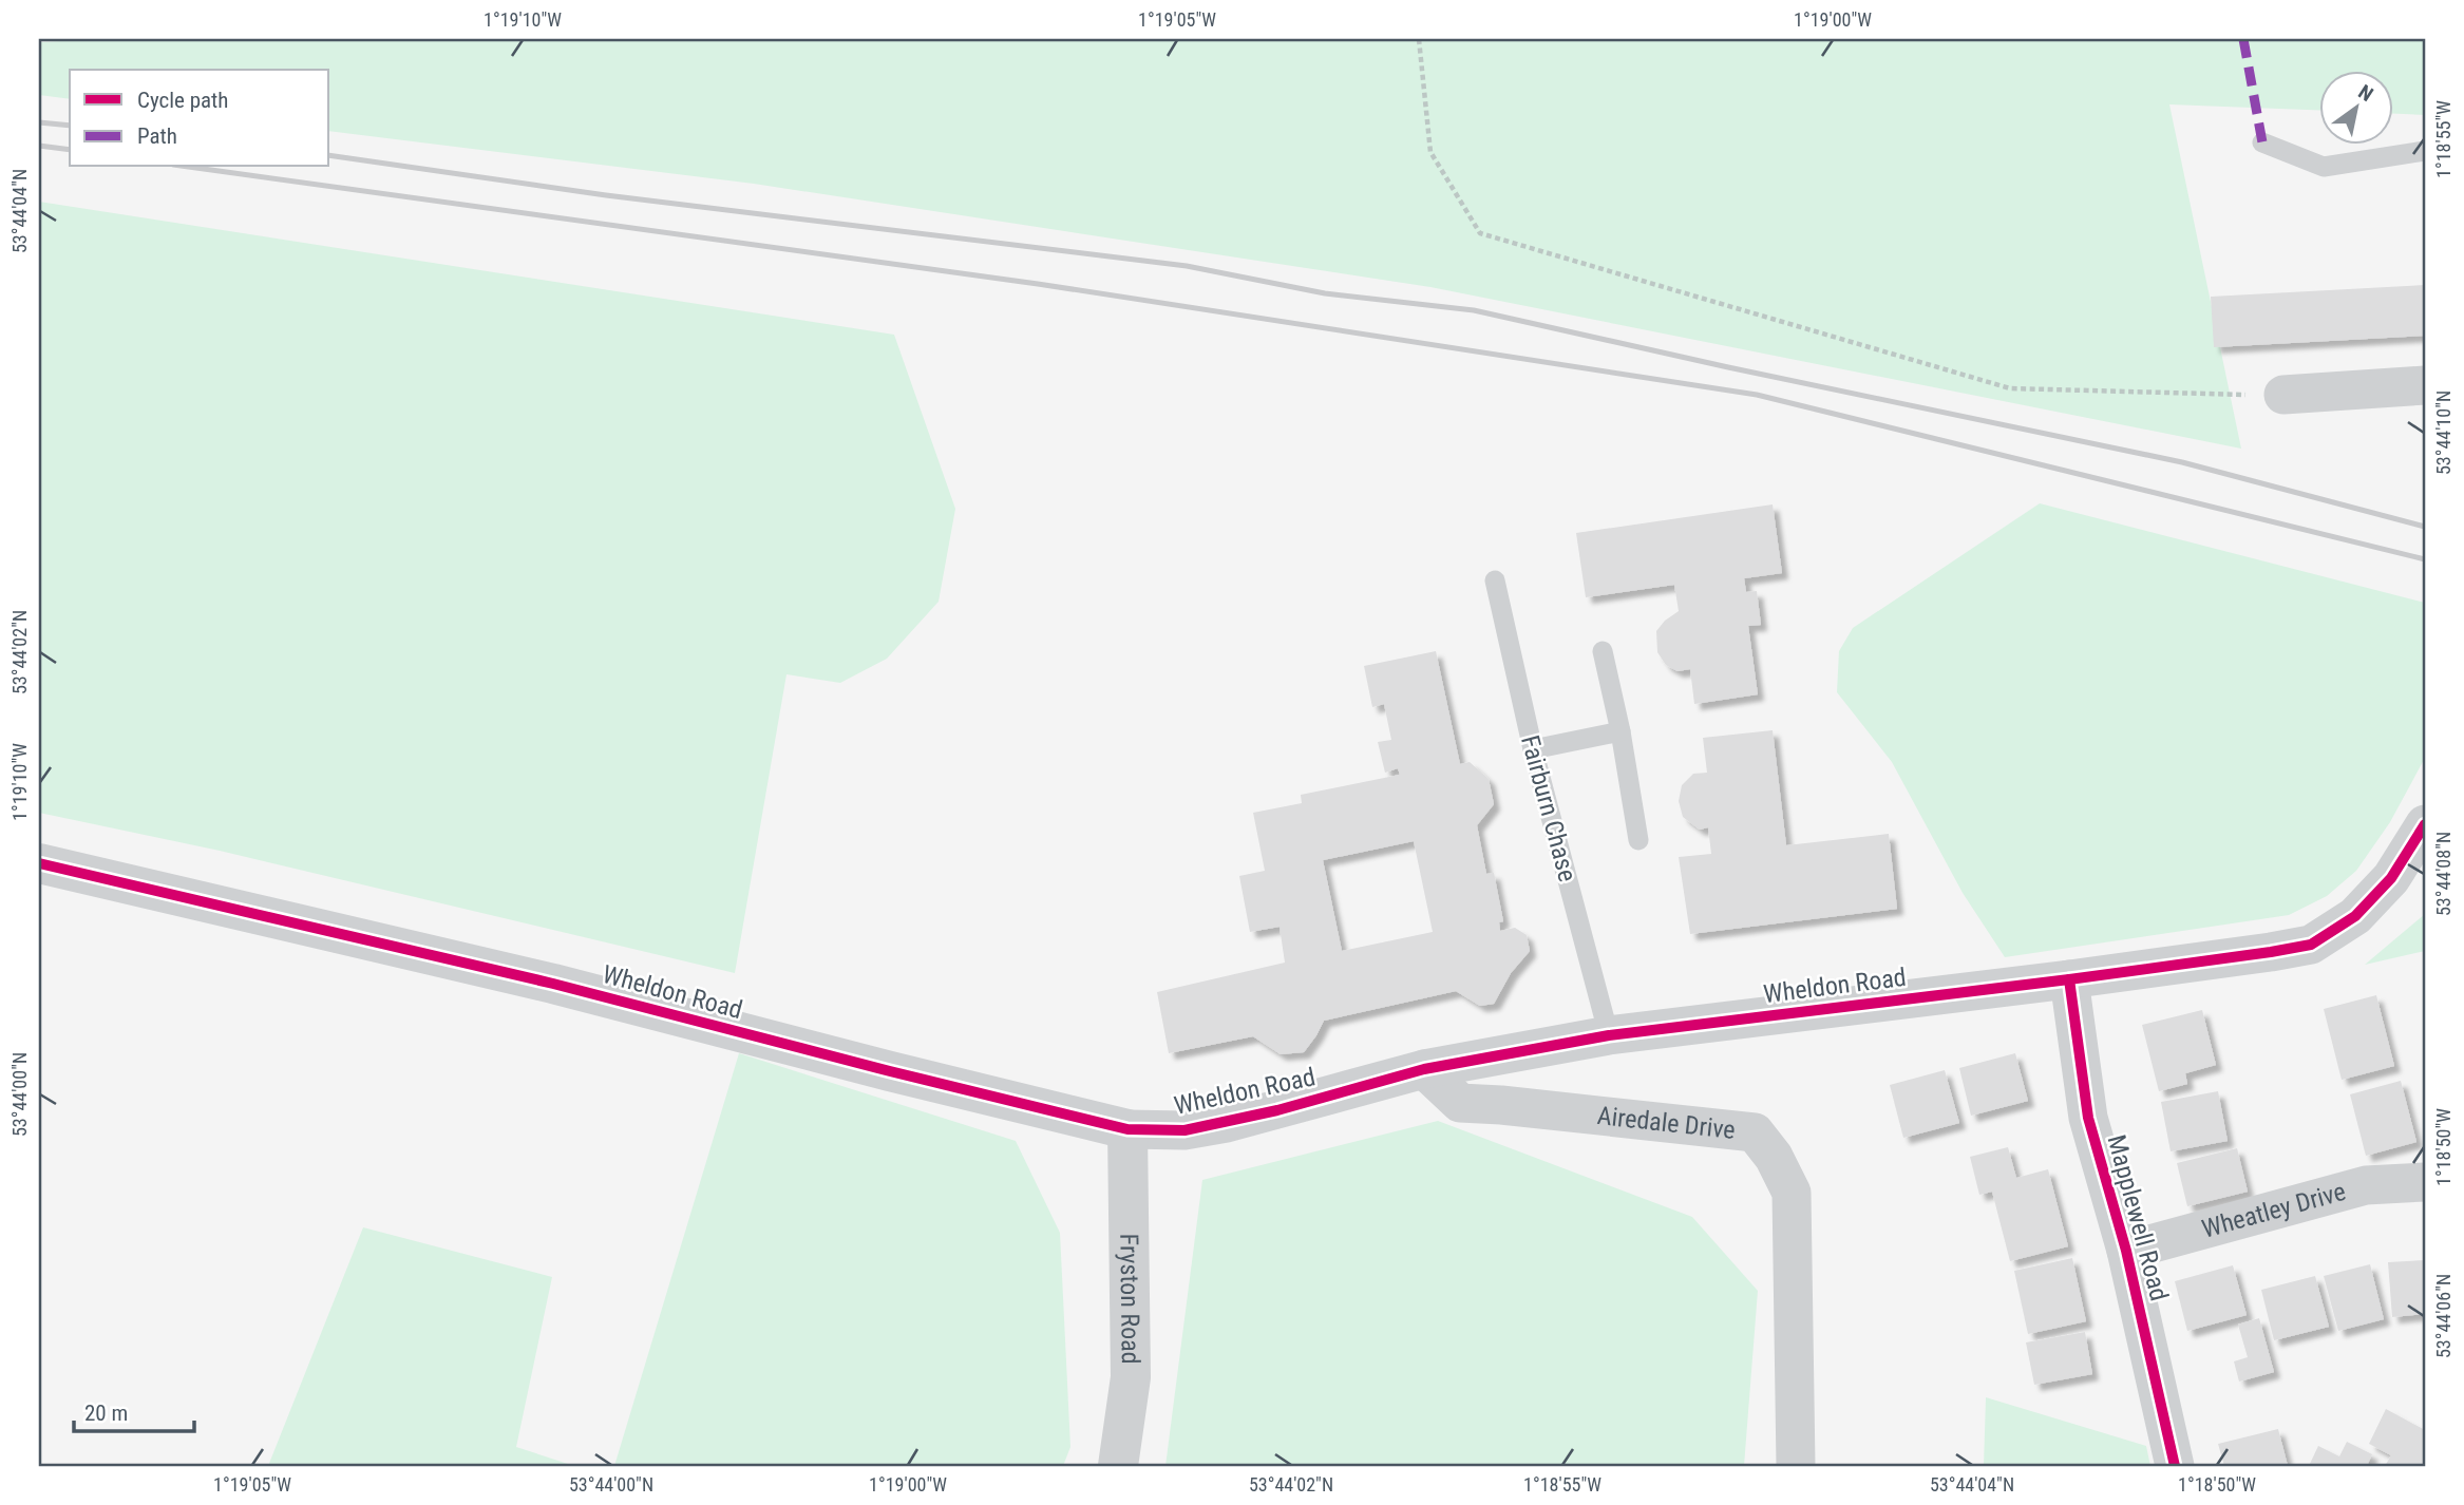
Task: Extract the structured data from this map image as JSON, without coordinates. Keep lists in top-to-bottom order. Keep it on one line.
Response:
{"streets":{"street":["Wheldon Road","Airedale Drive","Wheatley Drive","Mapplewell Road","Fryston Road"],"lane":["Fairburn Chase"]},"crossings":[["Fairburn Chase","Wheldon Road"],["Wheldon Road","Airedale Drive"],["Wheldon Road","Mapplewell Road"],["Wheldon Road","Fryston Road"],["Wheatley Drive","Mapplewell Road"]],"legend":["Cycle path","Path"],"scale_bar":"20 m","north":"top right","coordinates":["1°19'10\"W","1°19'05\"W","1°19'00\"W","1°18'55\"W","53°44'04\"N","53°44'10\"N","53°44'02\"N","53°44'08\"N","53°44'00\"N","1°18'50\"W","53°44'06\"N"]}
